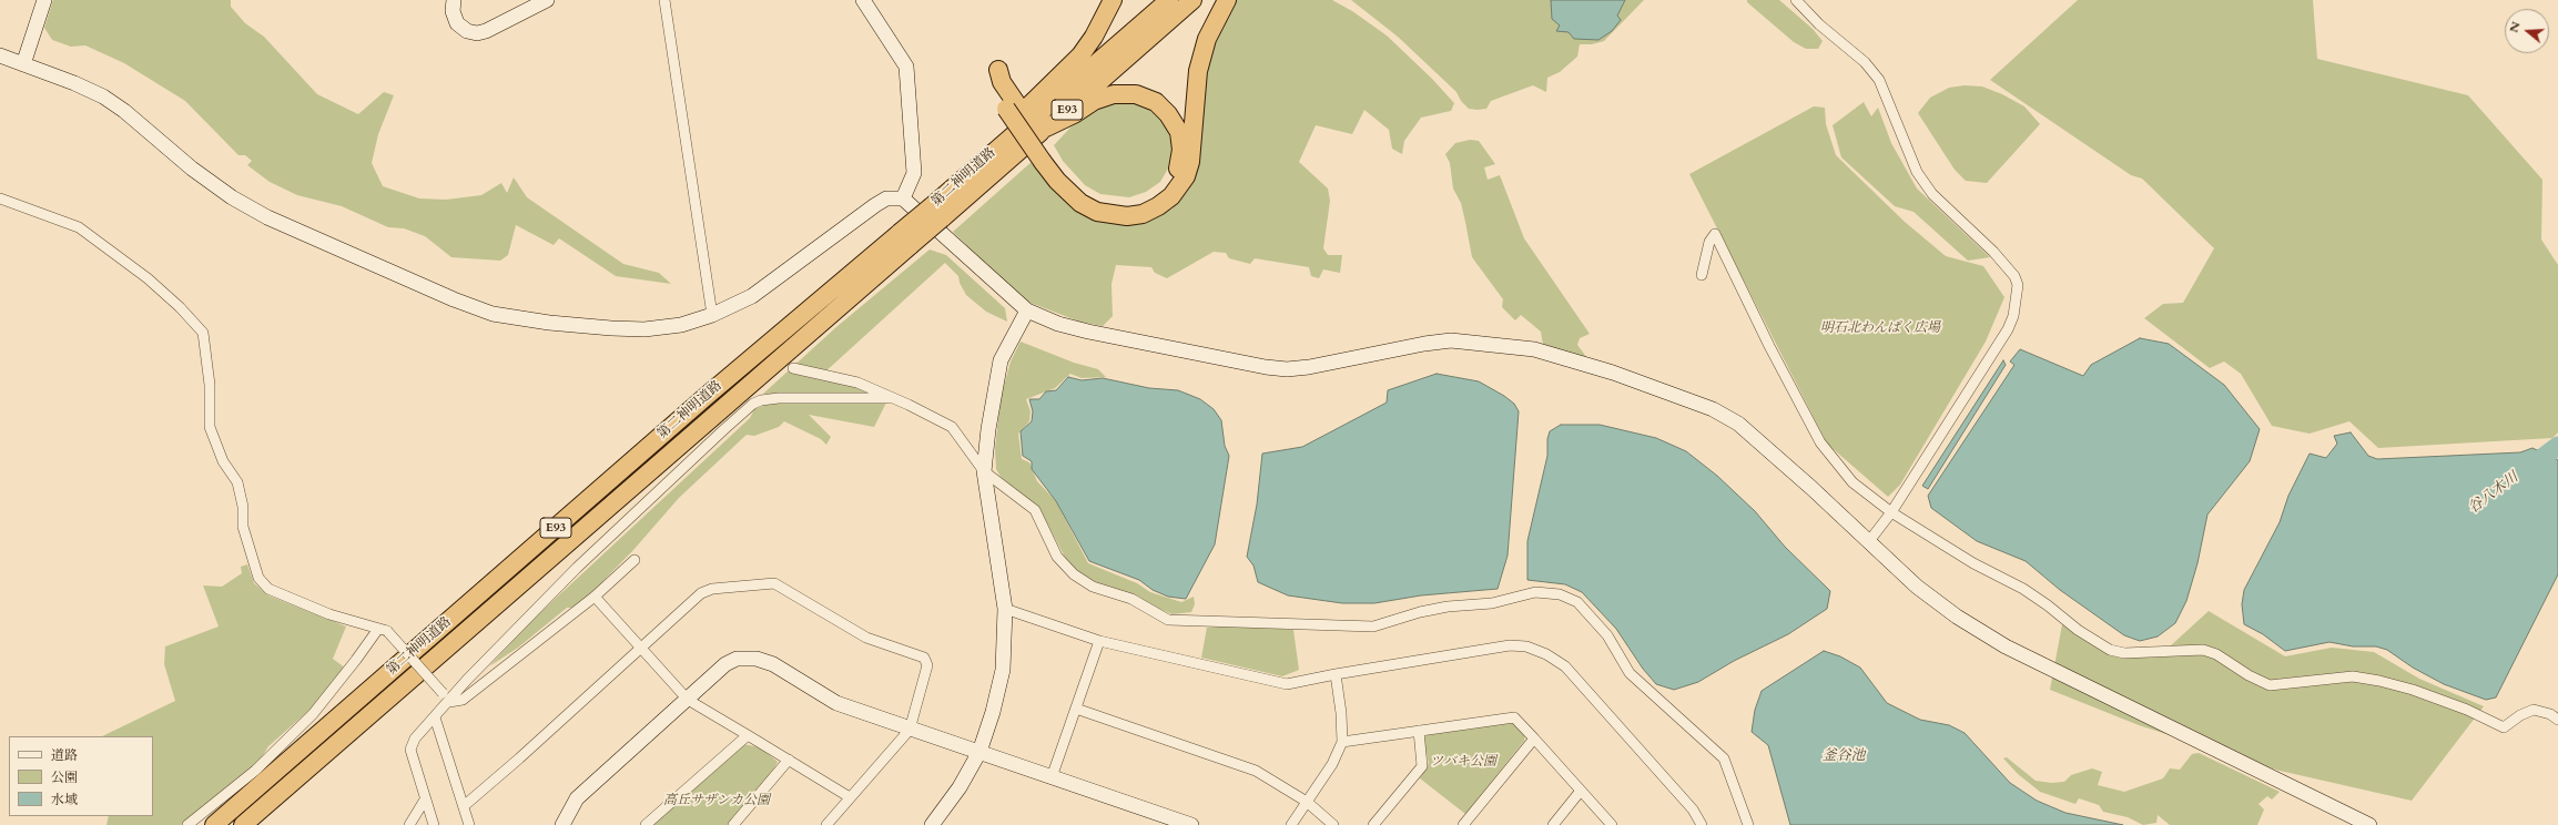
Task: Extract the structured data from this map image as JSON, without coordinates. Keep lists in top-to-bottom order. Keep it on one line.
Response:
{"streets":{"highway":["E93","第二神明道路"]},"water":["谷八木川","釜谷池"],"parks":["明石北わんぱく広場","ツバキ公園","高丘サザンカ公園"],"legend":["道路","公園","水域"],"north":"left"}
